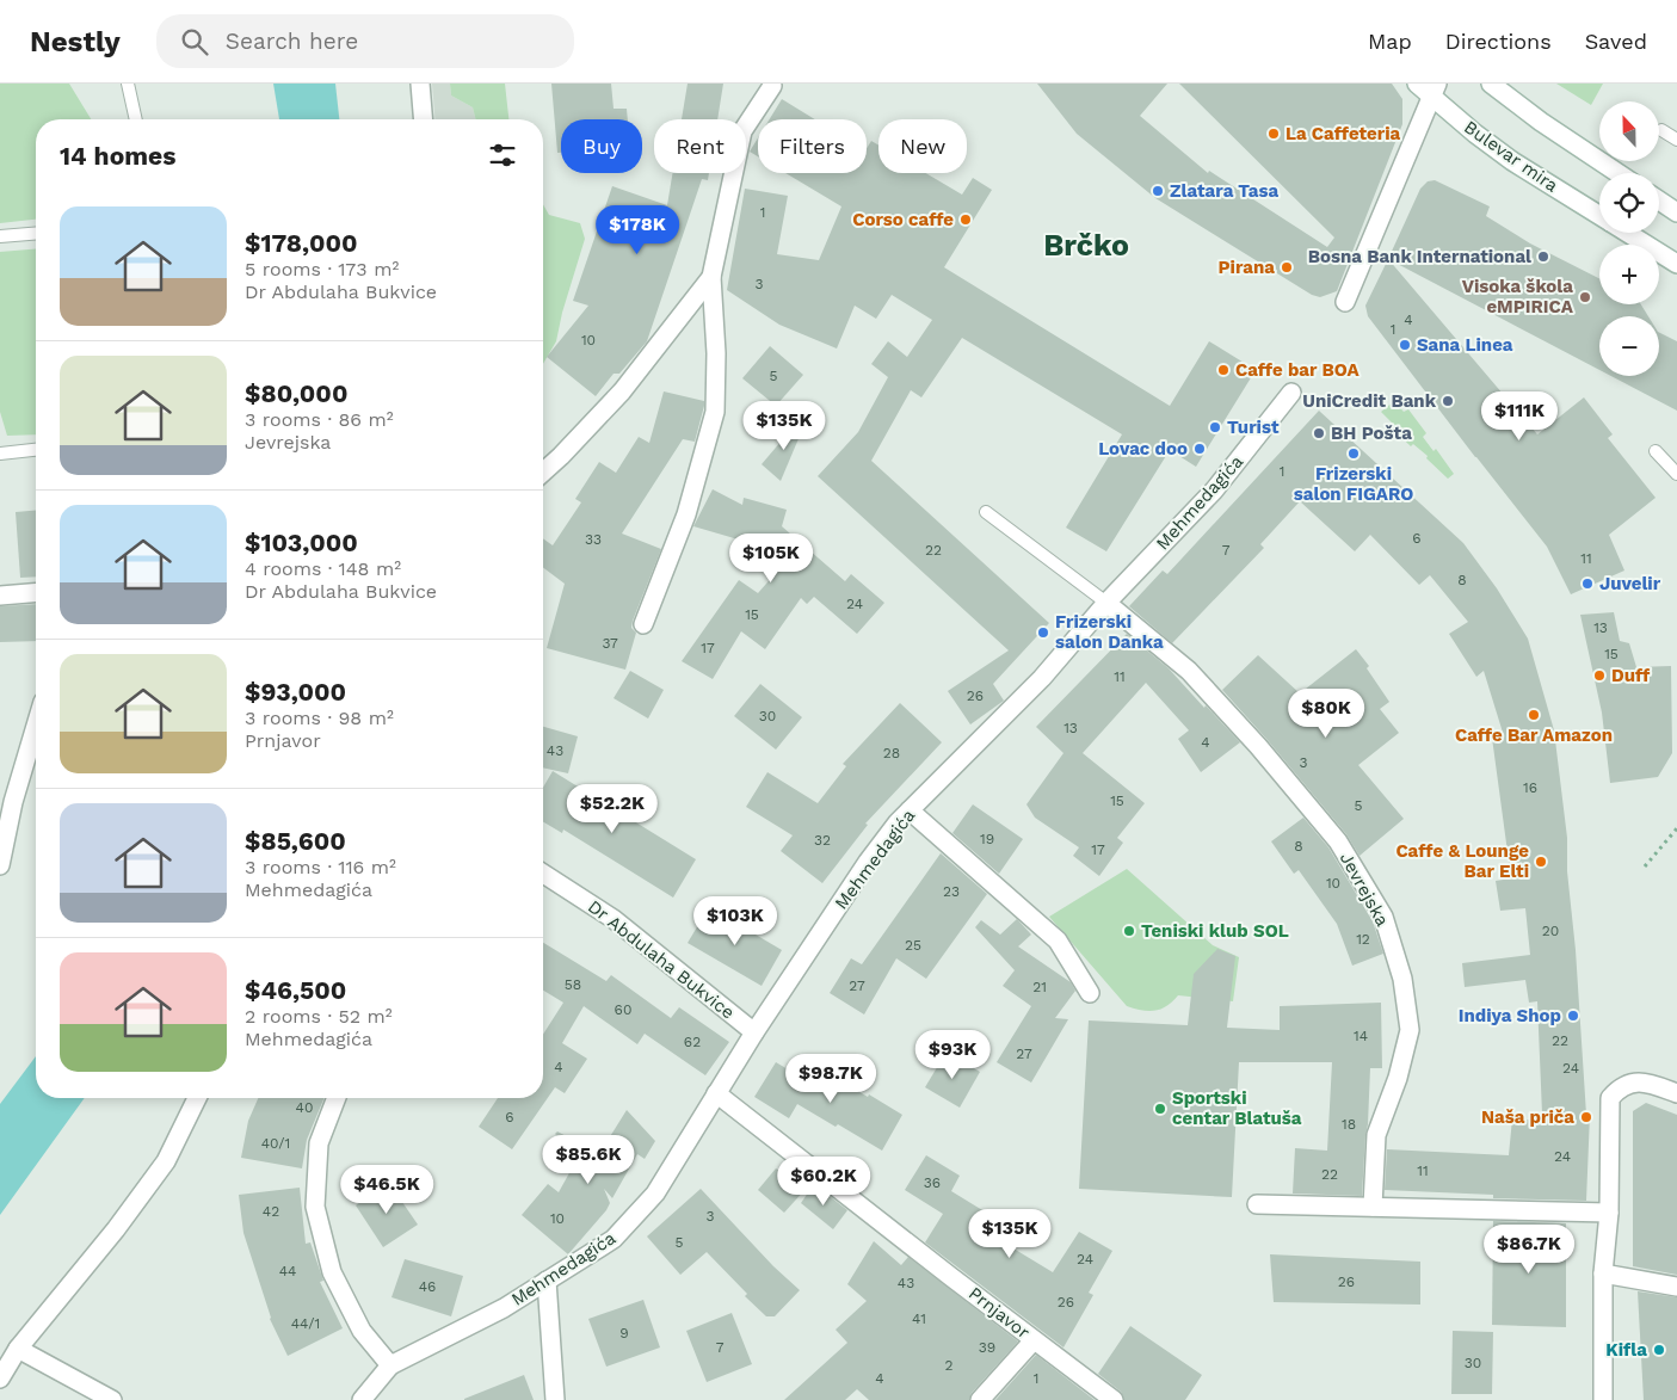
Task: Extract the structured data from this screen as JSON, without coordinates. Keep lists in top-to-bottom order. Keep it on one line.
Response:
{"streets":{"street":["Bulevar mira","Mehmedagića","Jevrejska","Dr Abdulaha Bukvice","Prnjavor"]},"crossings":[["Mehmedagića","Jevrejska"],["Mehmedagića","Dr Abdulaha Bukvice"],["Mehmedagića","Prnjavor"]],"districts":["Brčko"],"places":["La Caffeteria","Zlatara Tasa","Corso caffe","Bosna Bank International","Pirana","Visoka škola eMPIRICA","Sana Linea","Caffe bar BOA","UniCredit Bank","Turist","BH Pošta","Lovac doo","Frizerski salon FIGARO","Juvelir","Frizerski salon Danka","Duff","Caffe Bar Amazon","Caffe & Lounge Bar Elti","Teniski klub SOL","Indiya Shop","Sportski centar Blatuša","Naša priča","Kifla"],"house_numbers":["1","3","4","1","10","5","1","6","33","22","7","11","8","24","15","13","37","17","15","11","26","30","13","4","43","28","3","16","15","5","19","32","8","17","10","23","20","12","25","58","27","21","60","14","22","62","27","4","24","40","6","18","40/1","24","11","22","36","42","3","10","5","24","44","26","43","46","26","41","44/1","9","7","39","30","2","4","1"],"north":"top","page":{"header":"Nestly","search":"Search here","nav":["Map","Directions","Saved"],"map_buttons":["+","−"],"chip":["Buy","Rent","Filters","New"],"heading":"14 homes","list":[{"name":"$178,000","note":"5 rooms · 173 m² · Dr Abdulaha Bukvice"},{"name":"$80,000","note":"3 rooms · 86 m² · Jevrejska"},{"name":"$103,000","note":"4 rooms · 148 m² · Dr Abdulaha Bukvice"},{"name":"$93,000","note":"3 rooms · 98 m² · Prnjavor"},{"name":"$85,600","note":"3 rooms · 116 m² · Mehmedagića"},{"name":"$46,500","note":"2 rooms · 52 m² · Mehmedagića"}],"price":["$178K","$111K","$135K","$105K","$80K","$52.2K","$103K","$93K","$98.7K","$85.6K","$60.2K","$46.5K","$135K","$86.7K"]}}
